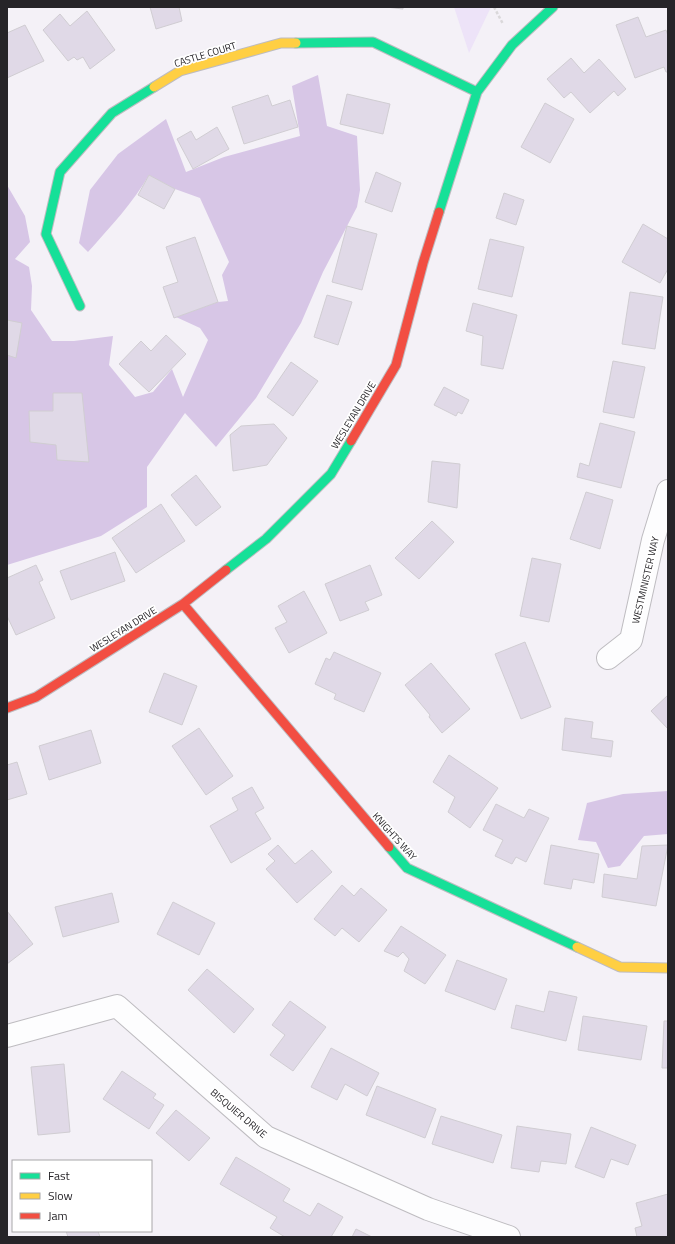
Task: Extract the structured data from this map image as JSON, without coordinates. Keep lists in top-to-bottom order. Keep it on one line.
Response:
{"streets":{"street":["CASTLE COURT","WESLEYAN DRIVE","WESTMINISTER WAY","KNIGHTS WAY","BISQUIER DRIVE"]},"crossings":[["CASTLE COURT","WESLEYAN DRIVE"],["WESLEYAN DRIVE","KNIGHTS WAY"]],"legend":["Fast","Slow","Jam"]}
